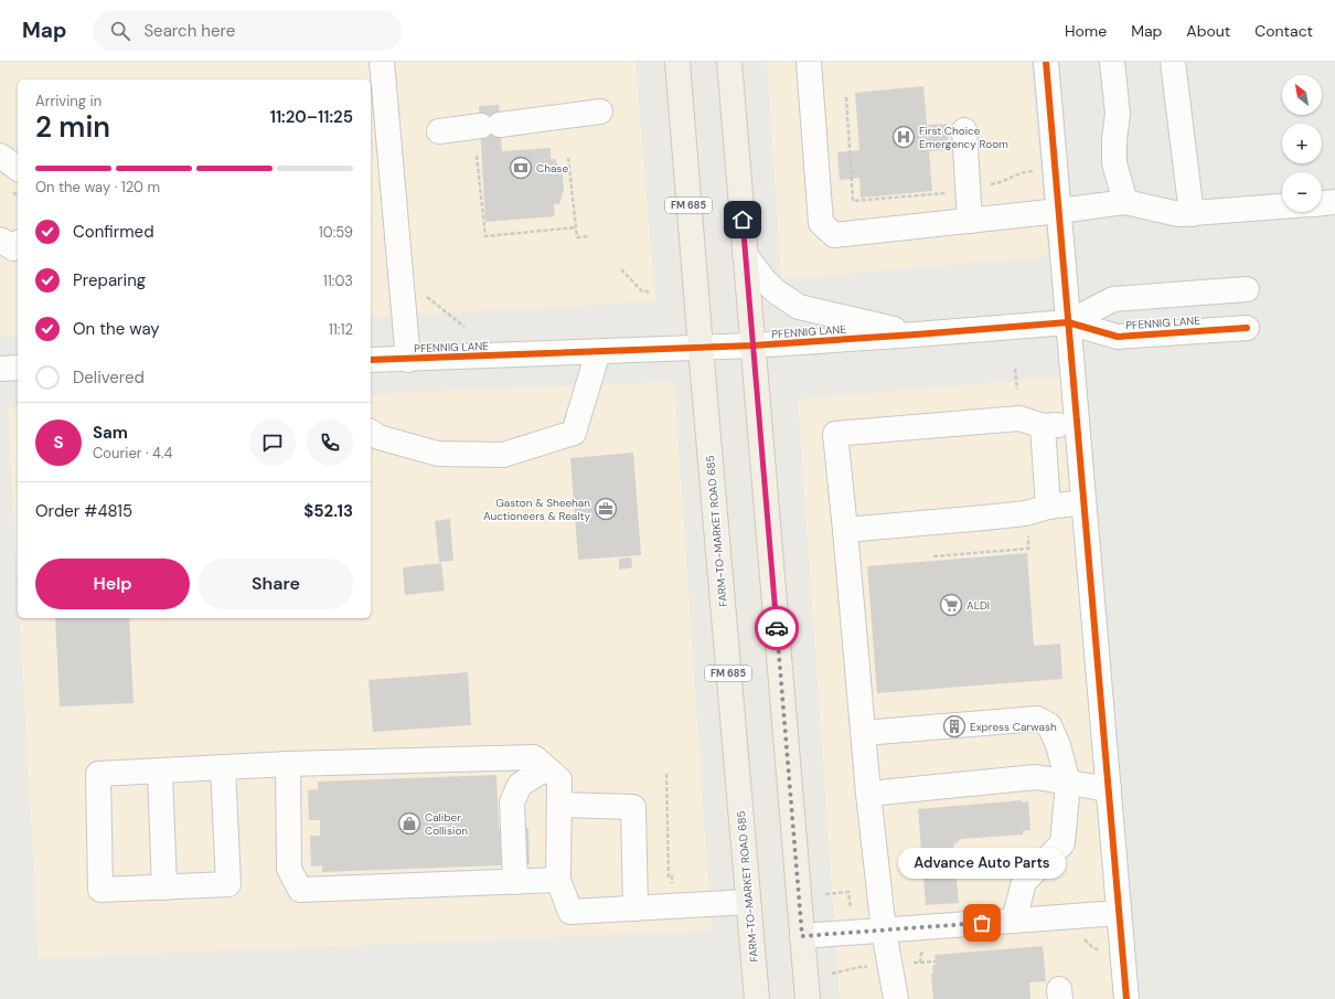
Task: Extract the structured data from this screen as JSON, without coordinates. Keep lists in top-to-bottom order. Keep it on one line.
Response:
{"streets":{"main road":["FM 685","FARM-TO-MARKET ROAD 685"],"street":["PFENNIG LANE"]},"crossings":[["PFENNIG LANE","FARM-TO-MARKET ROAD 685"]],"places":{"hospital":["First Choice Emergency Room"],"bank":["Chase"],"office":["Gaston & Sheehan Auctioneers & Realty"],"supermarket":["ALDI"],"building":["Express Carwash"],"shop":["Caliber Collision"],"other":["Advance Auto Parts"]},"north":"top left","page":{"header":"Map","search":"Search here","nav":["Home","Map","About","Contact"],"map_buttons":["+","−"],"heading":["2 min","Arriving in","11:20–11:25"],"panel":["Sam","Courier · 4.4","Order #4815","$52.13"],"bar":"On the way · 120 m","list":[["Confirmed","10:59"],["Preparing","11:03"],["On the way","11:12"],"Delivered"],"round":"S","buttons":["Help","Share"],"bubble":"Advance Auto Parts"}}
